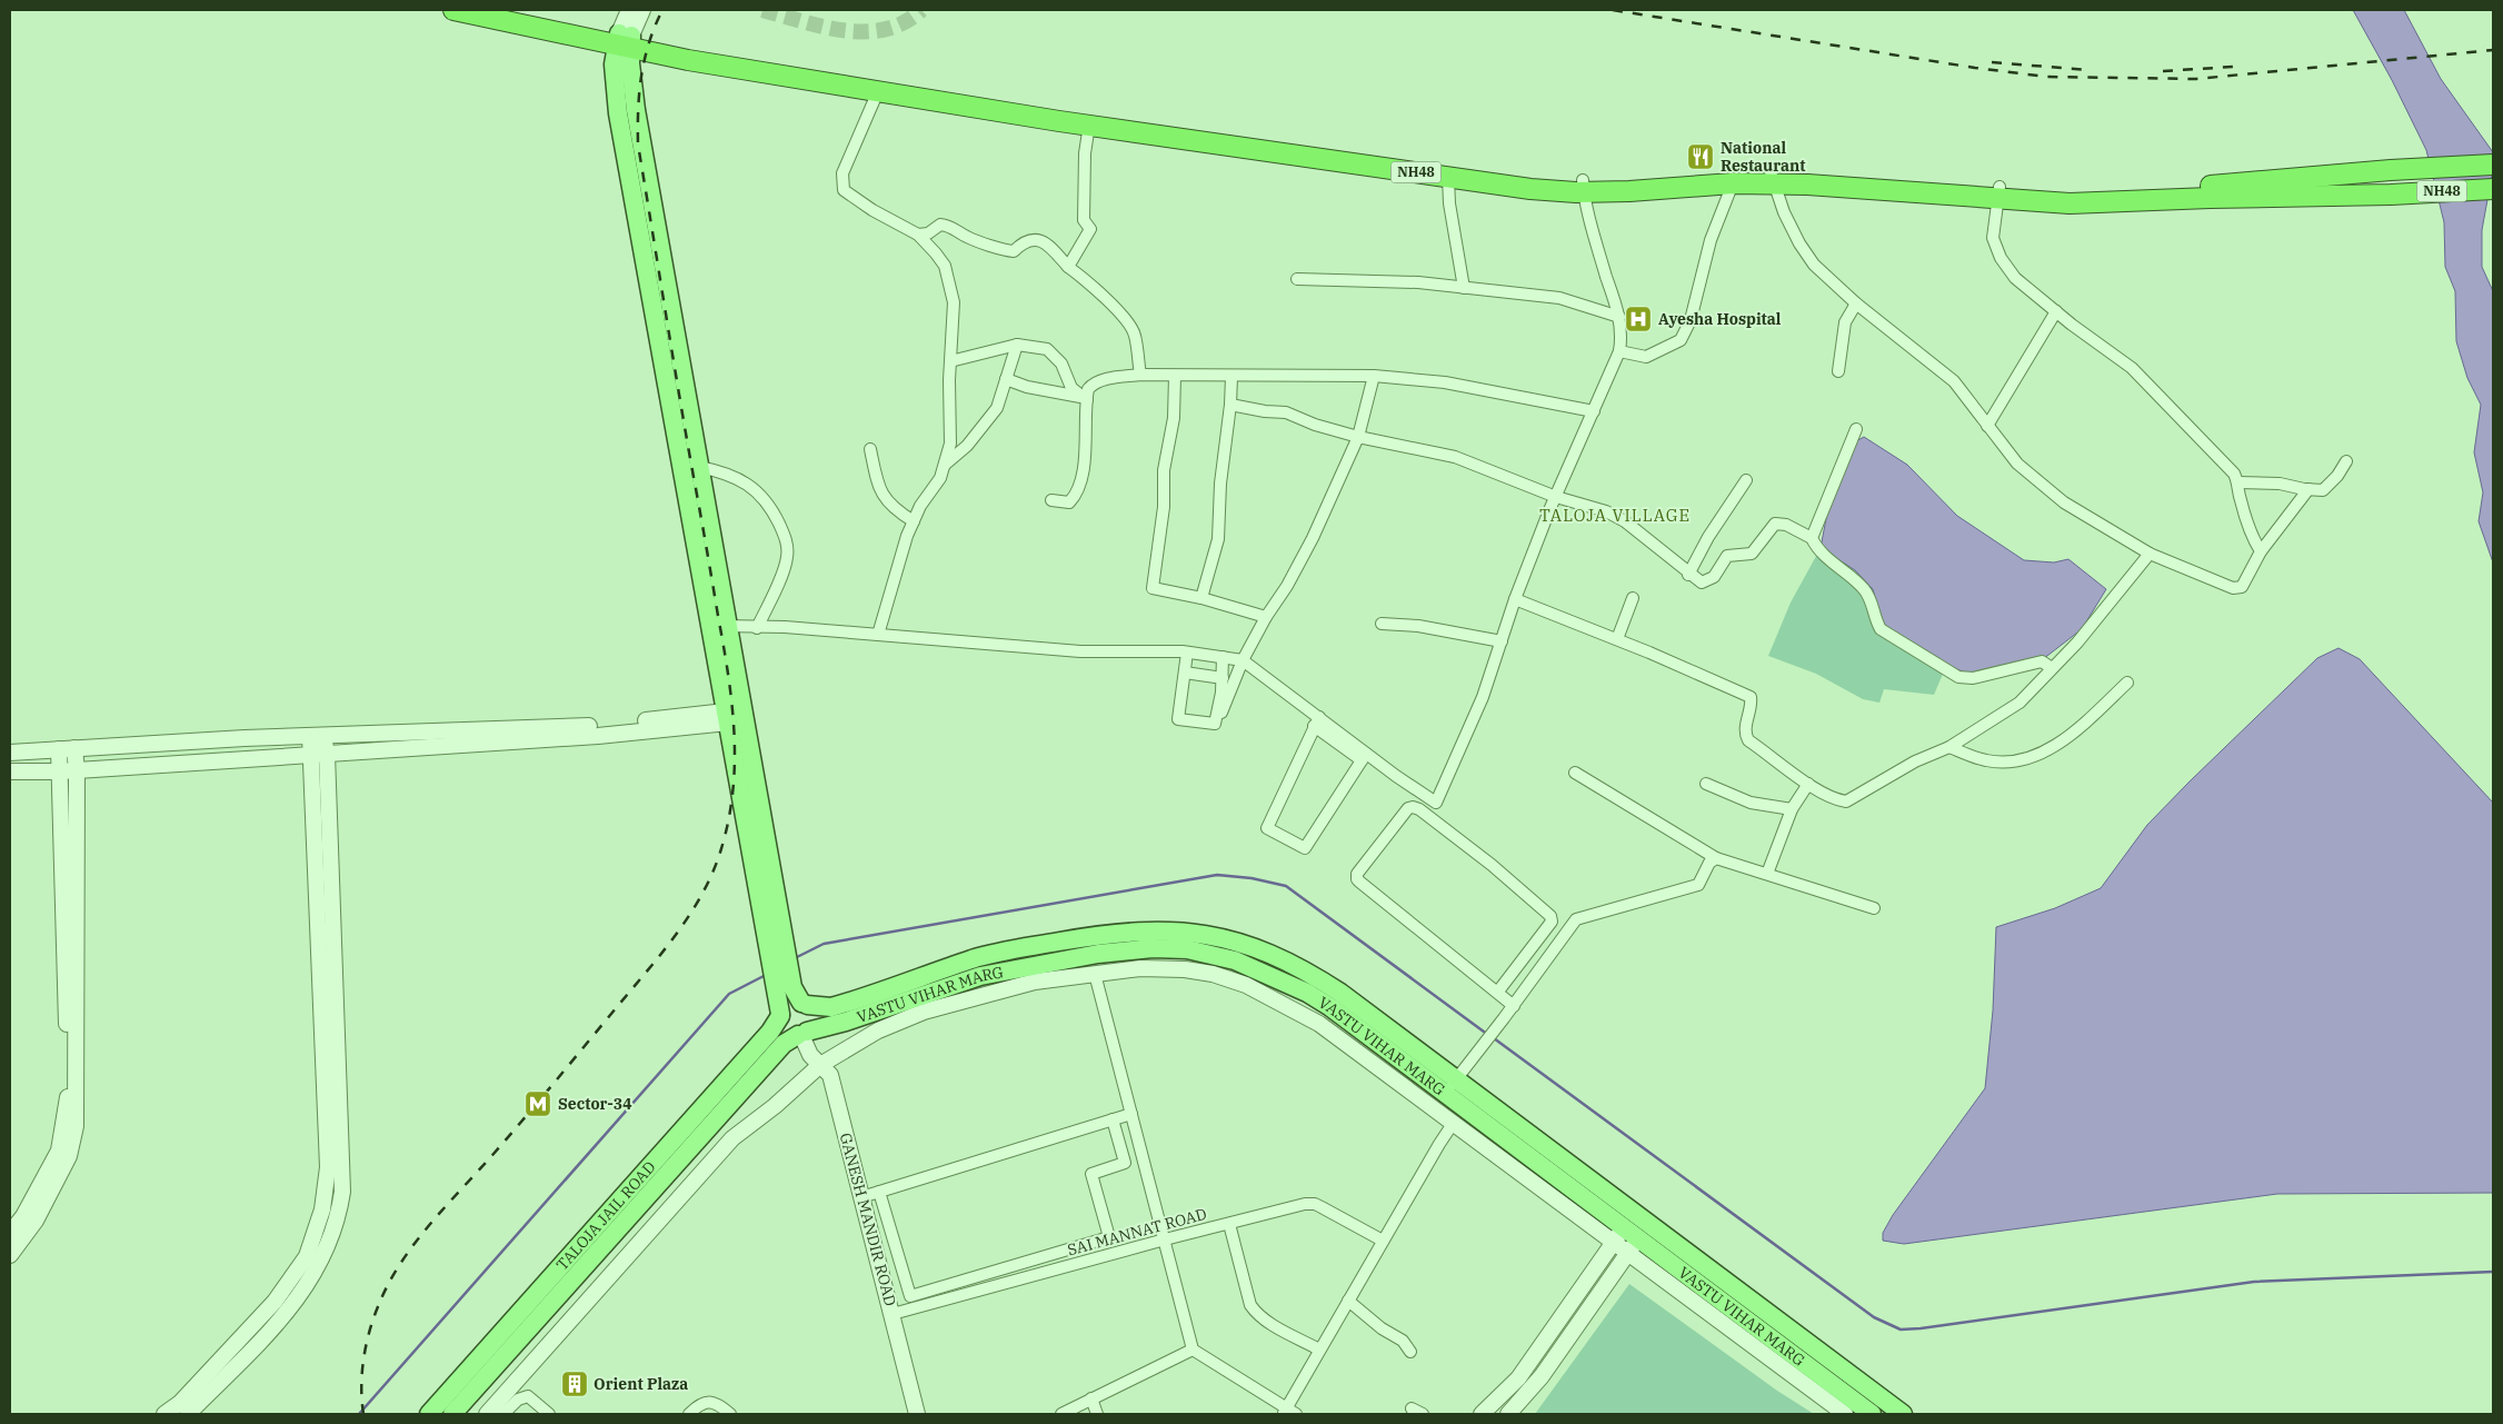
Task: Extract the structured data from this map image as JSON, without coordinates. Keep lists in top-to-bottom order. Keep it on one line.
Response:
{"streets":{"highway":["NH48"],"main road":["VASTU VIHAR MARG","TALOJA JAIL ROAD"],"street":["GANESH MANDIR ROAD","SAI MANNAT ROAD"]},"crossings":[["VASTU VIHAR MARG","TALOJA JAIL ROAD"],["VASTU VIHAR MARG","GANESH MANDIR ROAD"],["TALOJA JAIL ROAD","GANESH MANDIR ROAD"],["GANESH MANDIR ROAD","SAI MANNAT ROAD"]],"districts":["TALOJA VILLAGE"],"places":{"restaurant":["National Restaurant"],"hospital":["Ayesha Hospital"],"metro station":["Sector-34"],"building":["Orient Plaza"]}}
